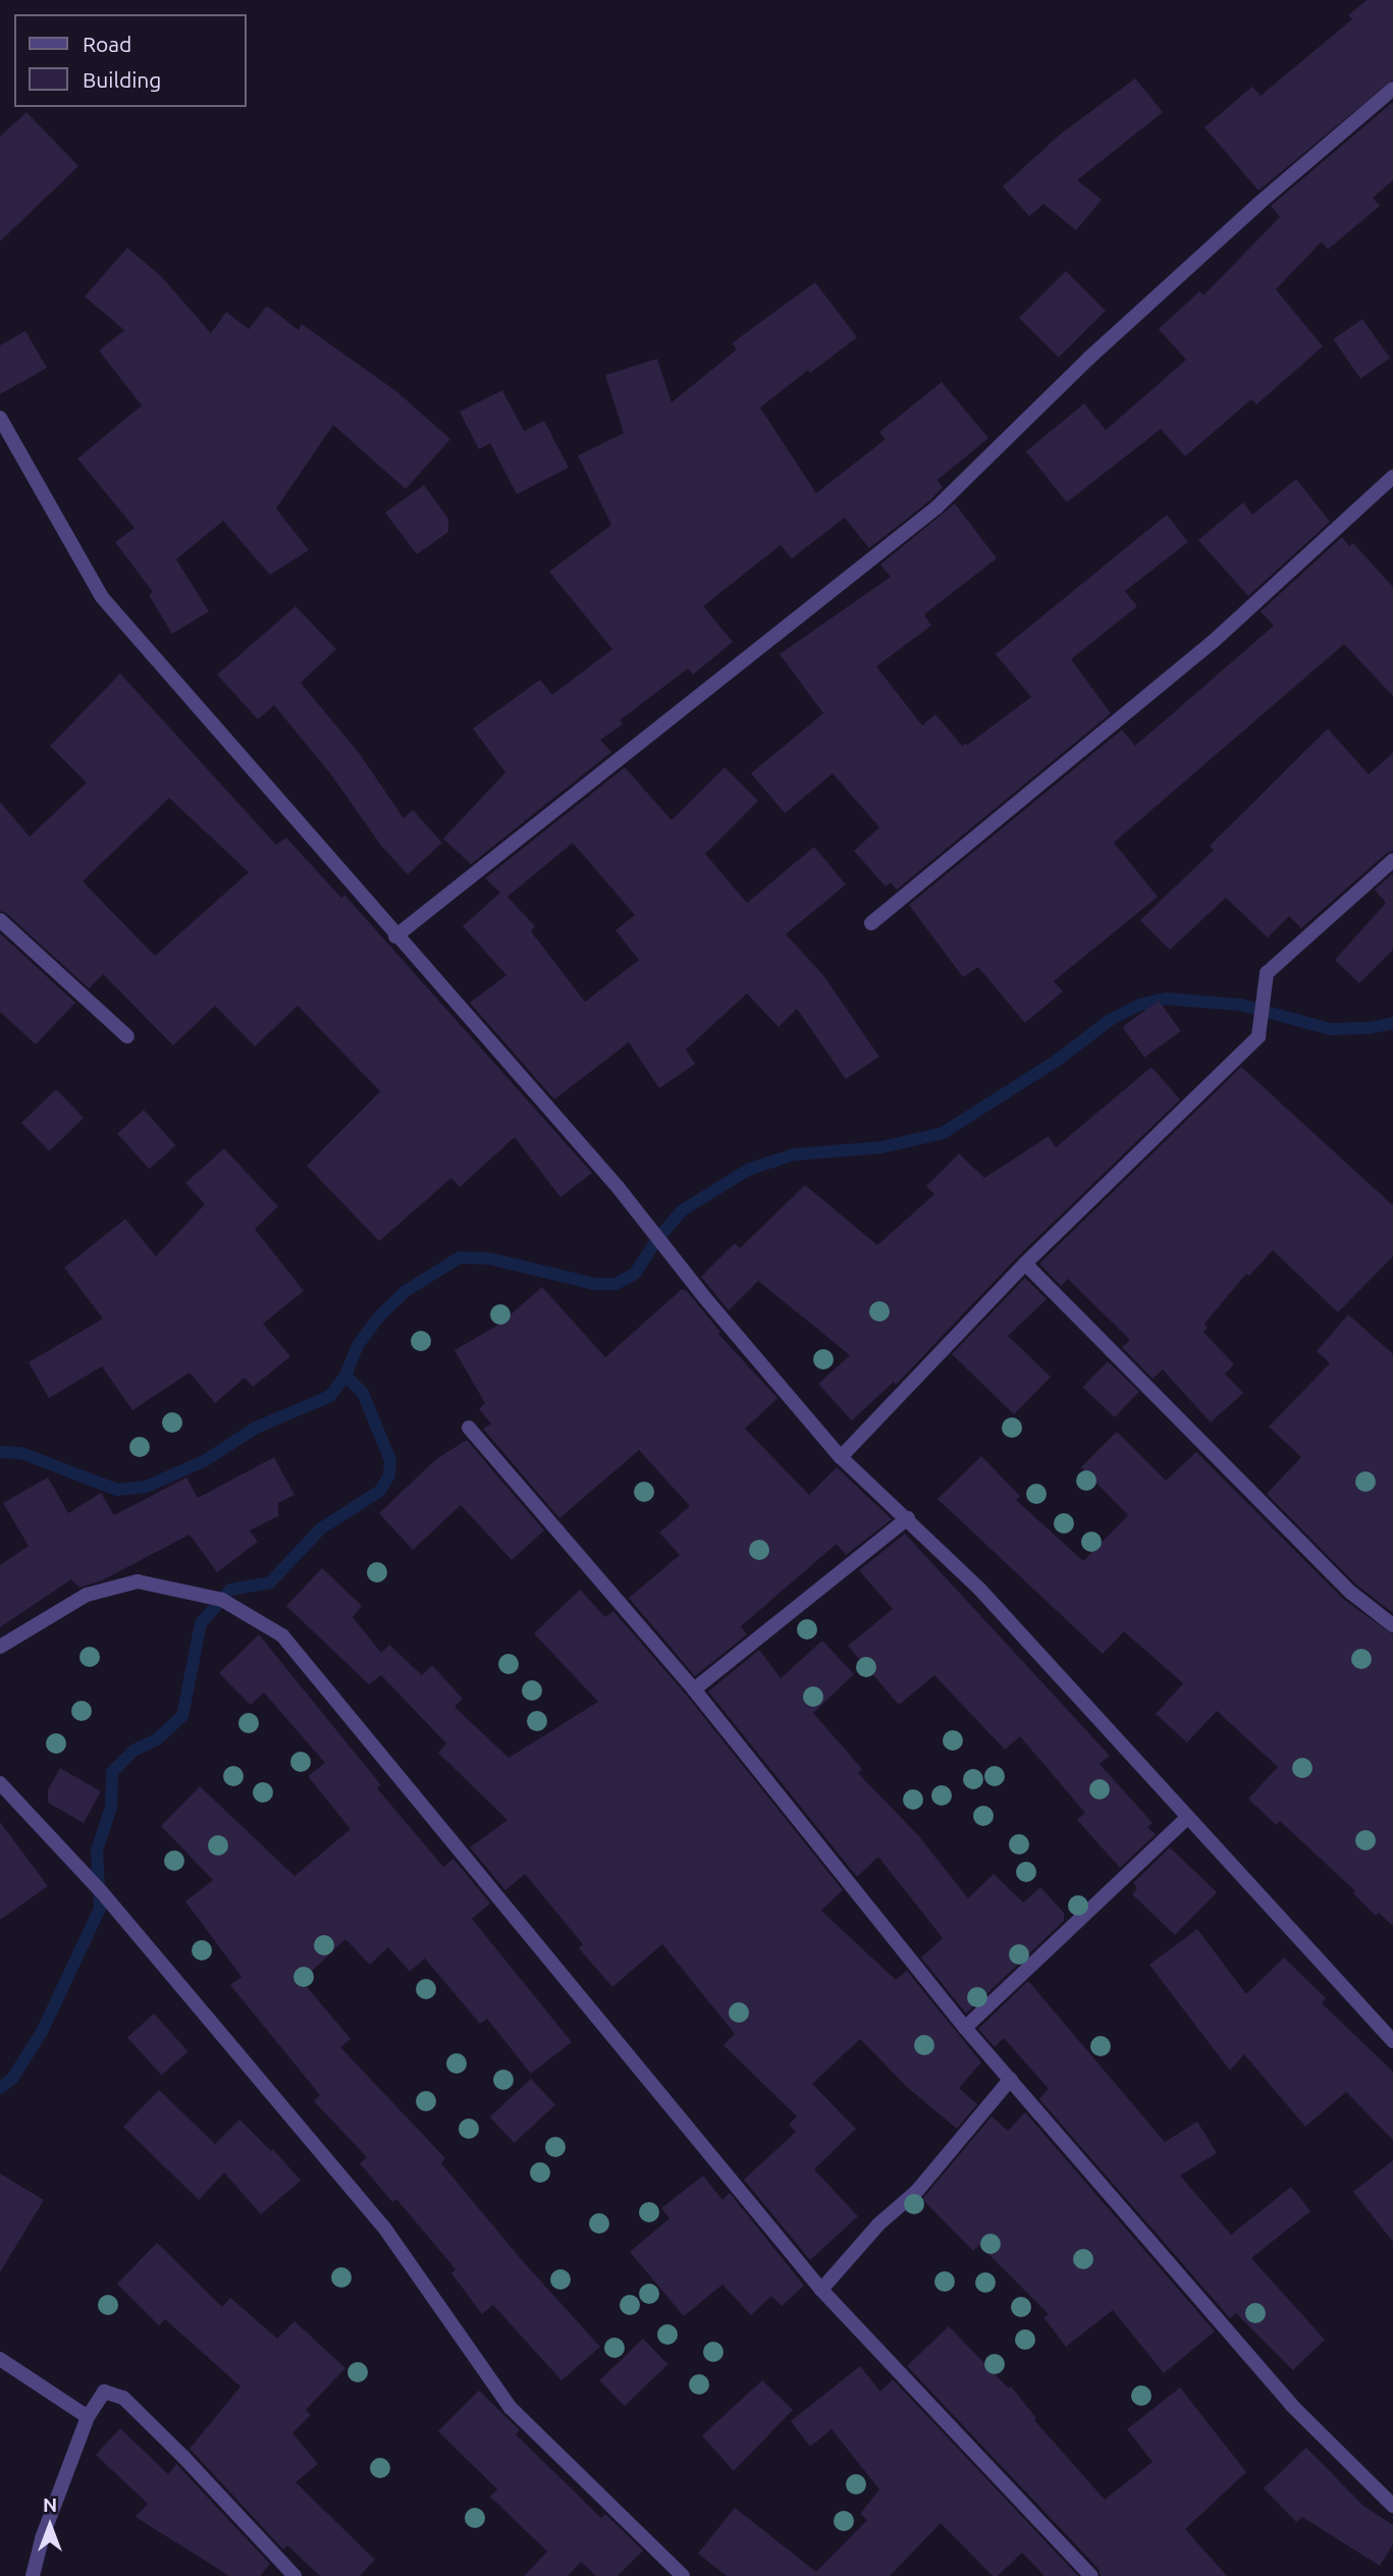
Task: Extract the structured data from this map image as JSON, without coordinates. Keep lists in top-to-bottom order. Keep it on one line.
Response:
{"legend":["Road","Building"],"north":"top"}
